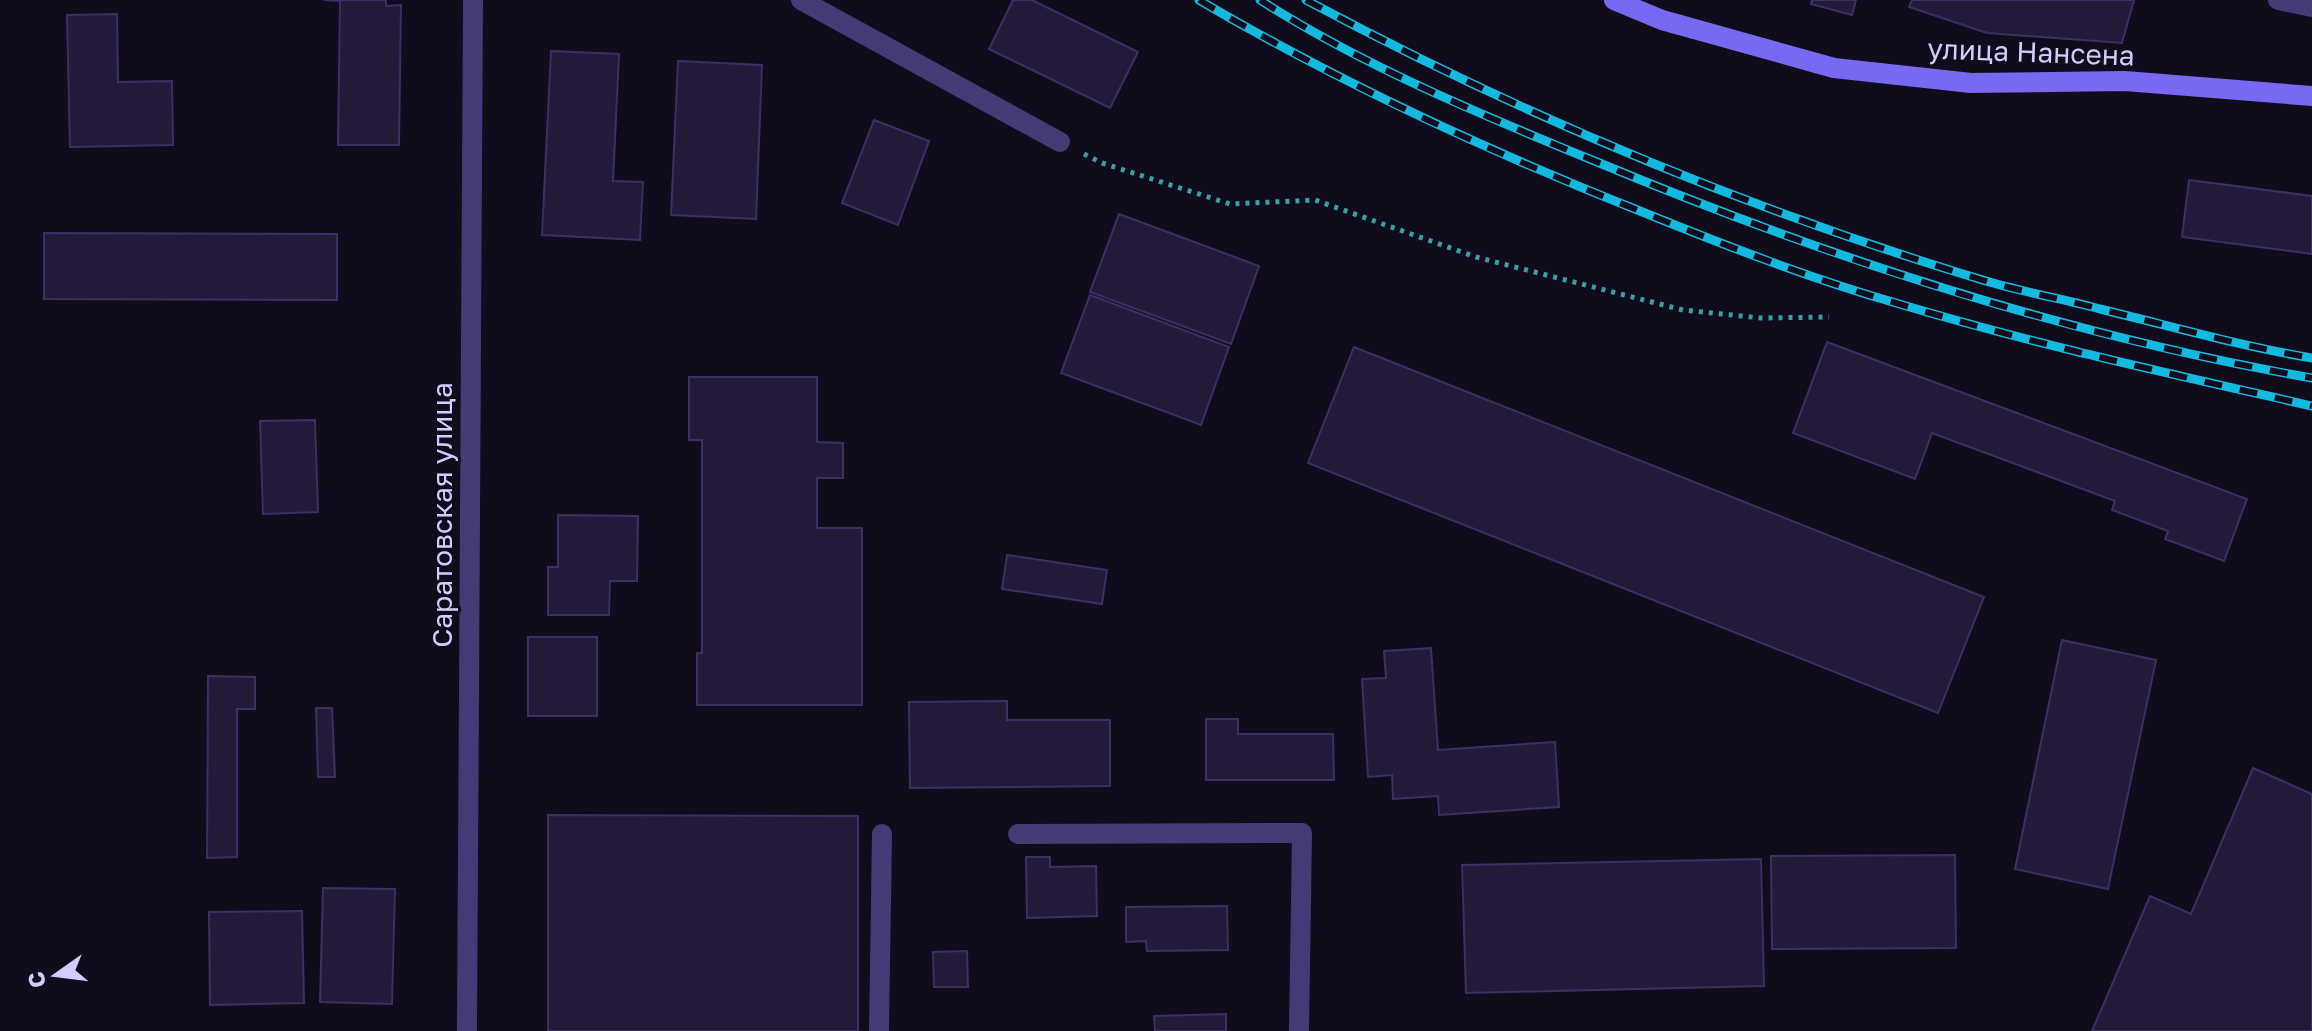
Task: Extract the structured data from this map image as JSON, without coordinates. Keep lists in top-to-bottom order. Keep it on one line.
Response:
{"streets":{"main road":["улица Нансена"],"street":["Саратовская улица"]},"north":"left"}
